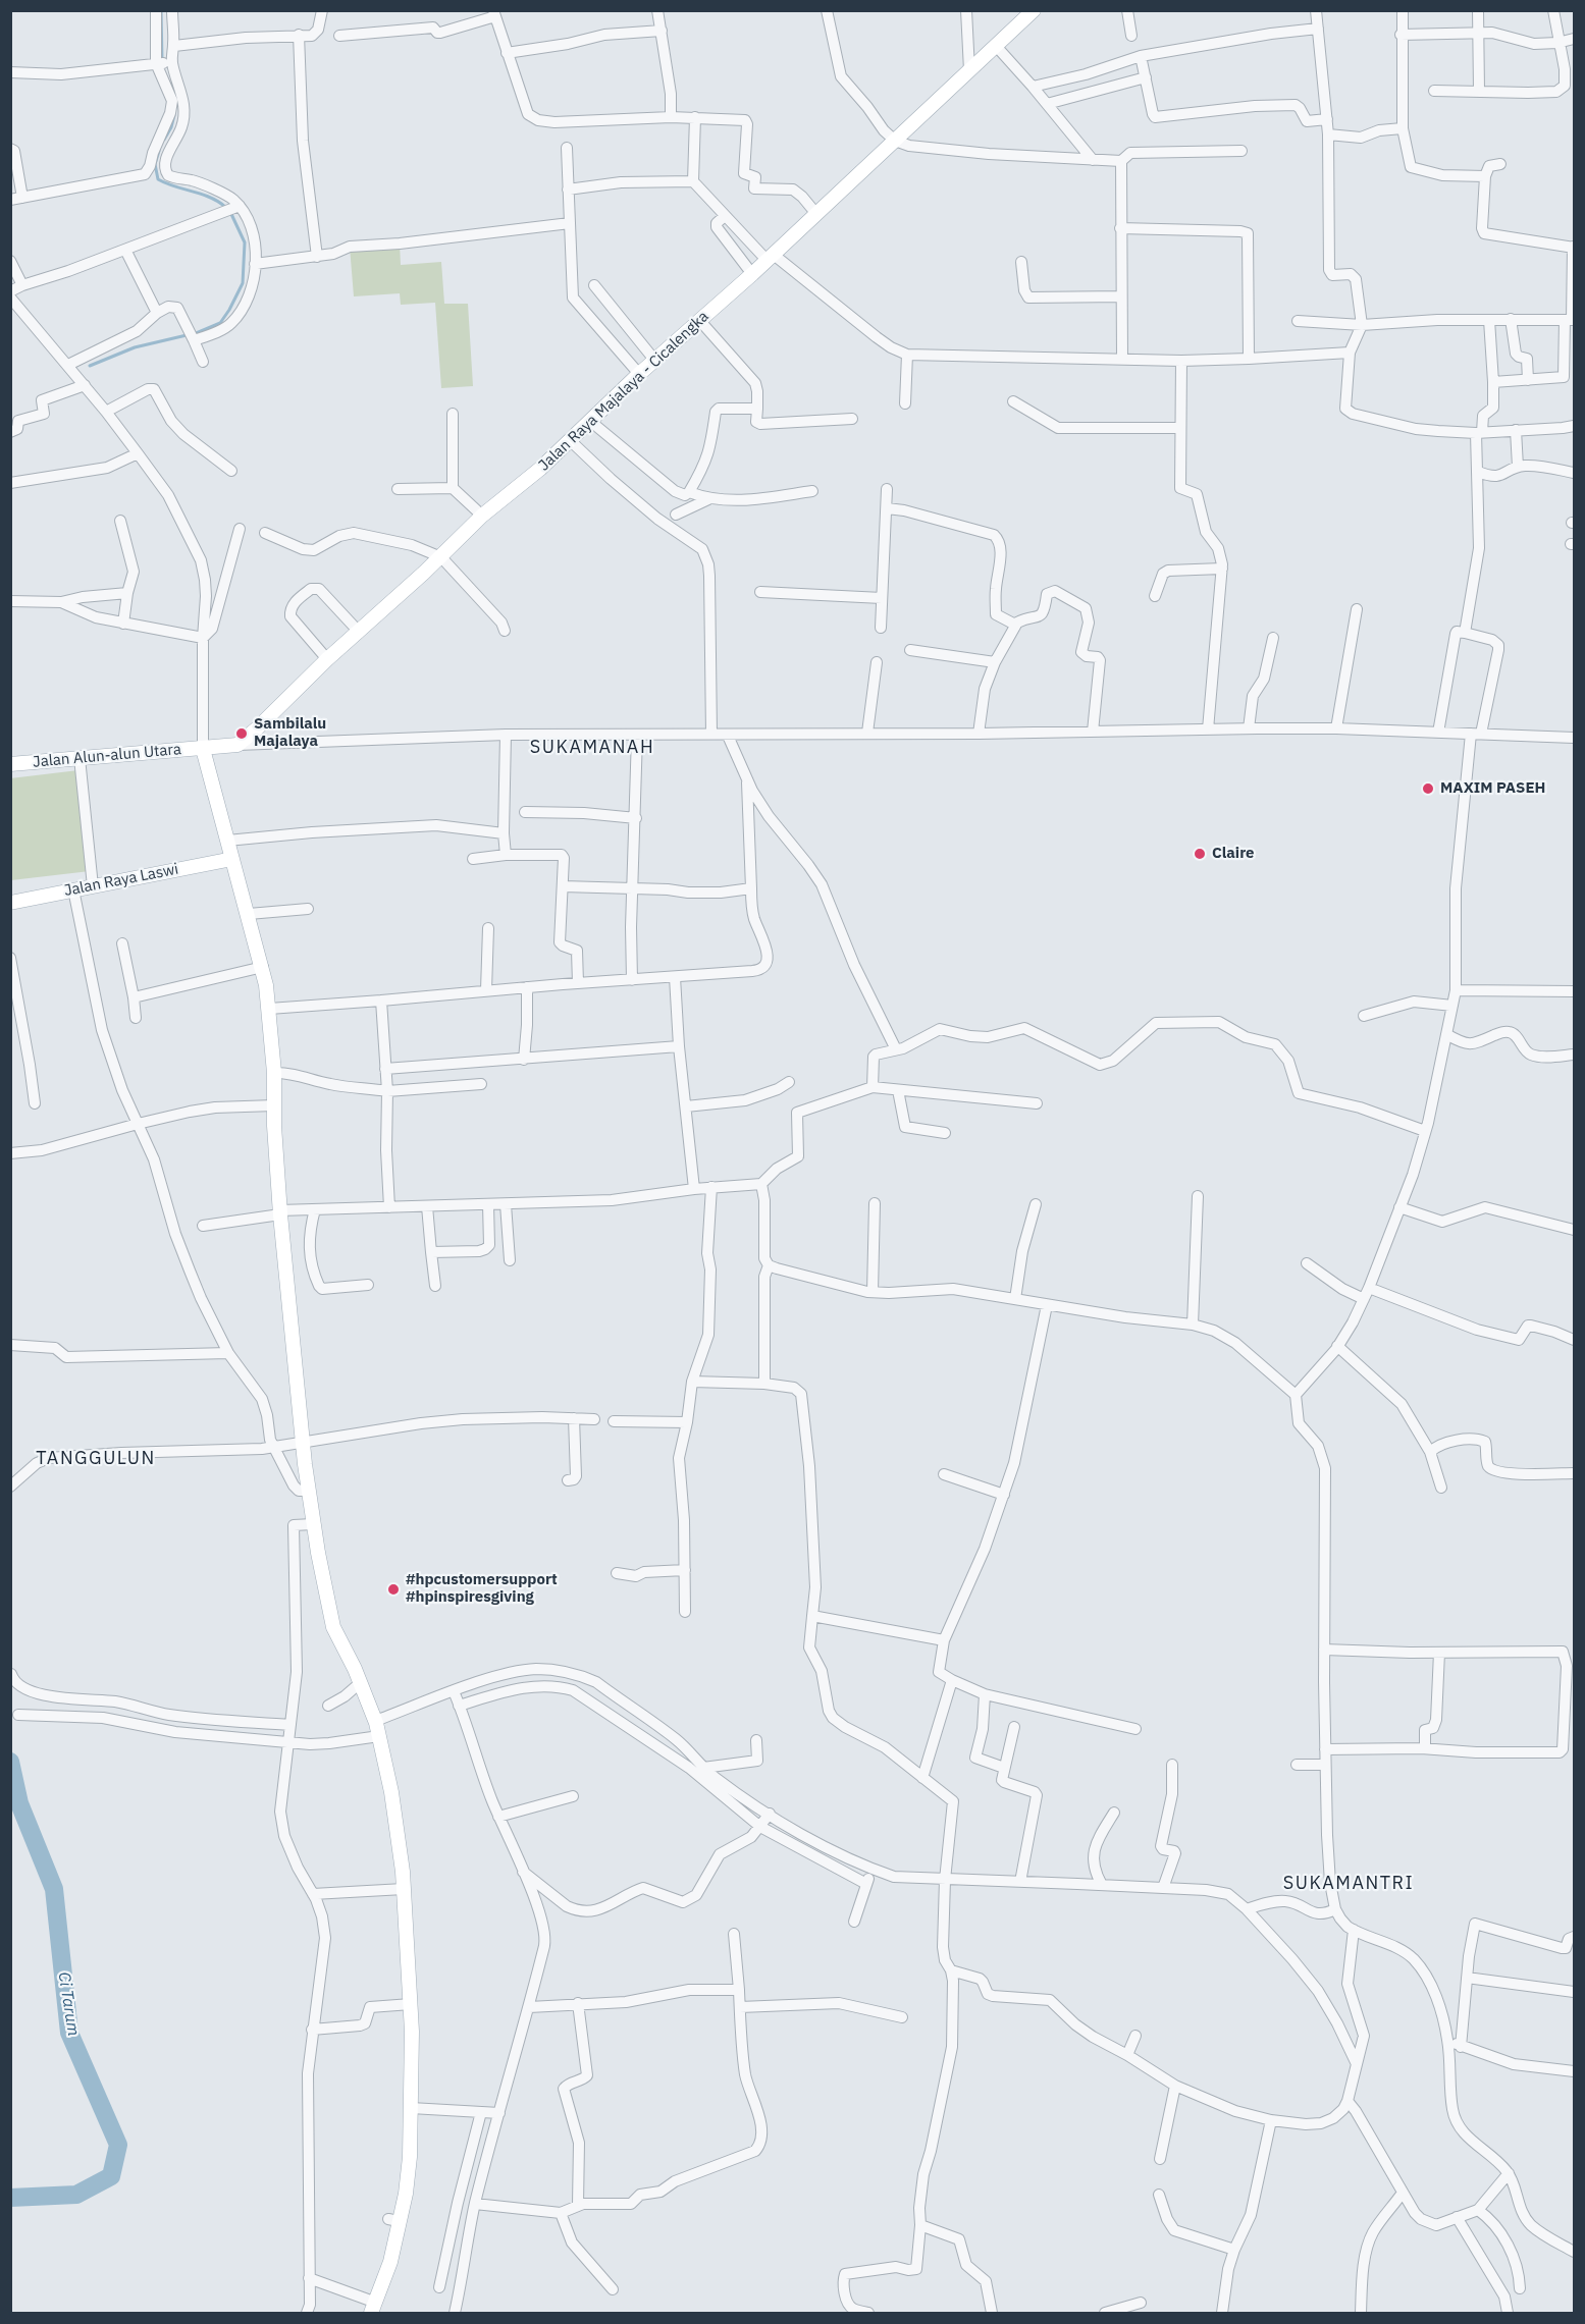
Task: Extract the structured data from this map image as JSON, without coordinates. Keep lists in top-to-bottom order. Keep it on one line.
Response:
{"streets":{"main road":["Jalan Raya Majalaya - Cicalengka","Jalan Alun-alun Utara","Jalan Raya Laswi"]},"districts":["SUKAMANAH","TANGGULUN","SUKAMANTRI"],"water":["Ci Tarum"],"places":["Sambilalu Majalaya","MAXIM PASEH","Claire","#hpcustomersupport #hpinspiresgiving"]}
